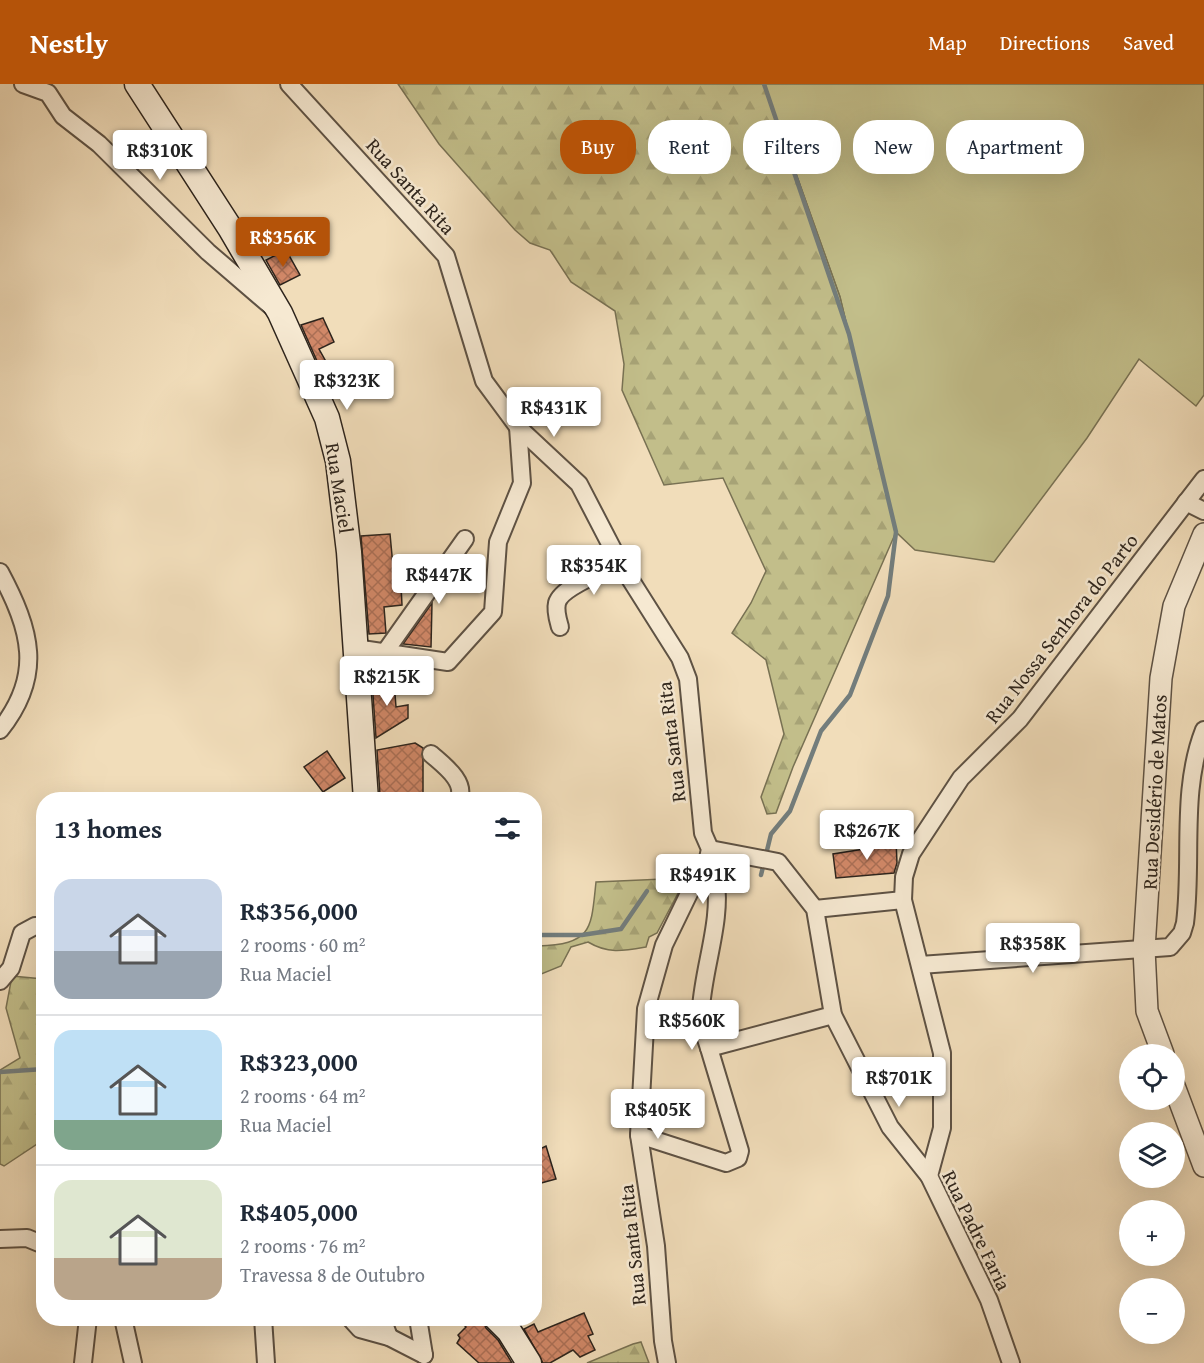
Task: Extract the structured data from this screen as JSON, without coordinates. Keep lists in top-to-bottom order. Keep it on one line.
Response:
{"streets":{"main road":["Rua Maciel"],"street":["Rua Santa Rita","Rua Nossa Senhora do Parto","Rua Desidério de Matos","Rua Padre Faria"]},"crossings":[["Rua Santa Rita","Rua Padre Faria"],["Rua Nossa Senhora do Parto","Rua Padre Faria"]],"page":{"header":"Nestly","nav":["Map","Directions","Saved"],"chip":["Buy","Rent","Filters","New","Apartment"],"price":["R$310K","R$356K","R$323K","R$431K","R$354K","R$447K","R$215K","R$267K","R$491K","R$358K","R$560K","R$701K","R$405K"],"heading":"13 homes","list":[{"name":"R$356,000","note":"2 rooms · 60 m² · Rua Maciel"},{"name":"R$323,000","note":"2 rooms · 64 m² · Rua Maciel"},{"name":"R$405,000","note":"2 rooms · 76 m² · Travessa 8 de Outubro"}],"map_buttons":["+","−"]}}
